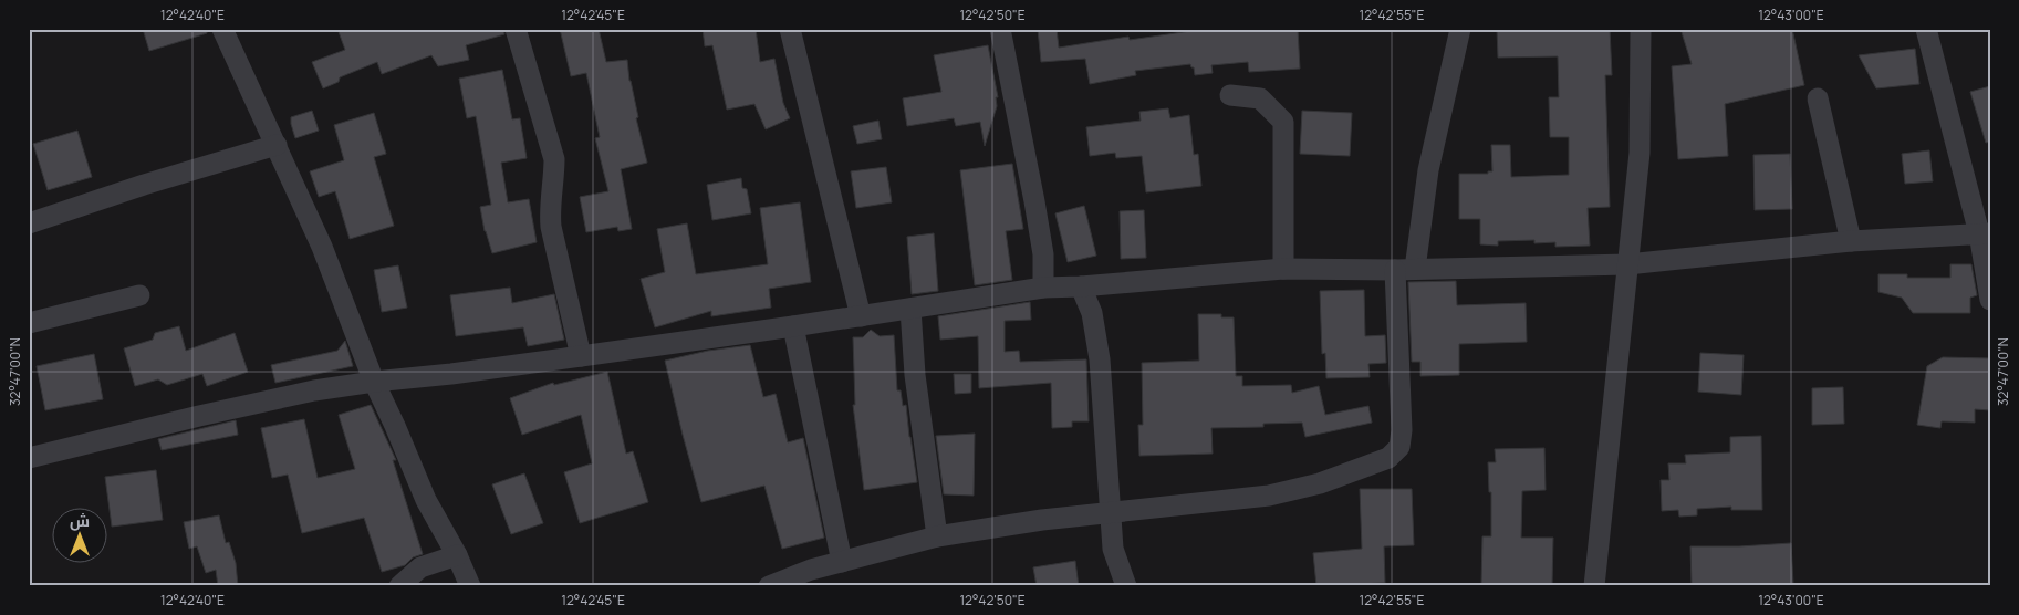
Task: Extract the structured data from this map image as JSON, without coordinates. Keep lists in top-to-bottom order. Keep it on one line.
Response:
{"north":"top","coordinates":["12°42'40\"E","12°42'45\"E","12°42'50\"E","12°42'55\"E","12°43'00\"E","32°47'00\"N"]}
